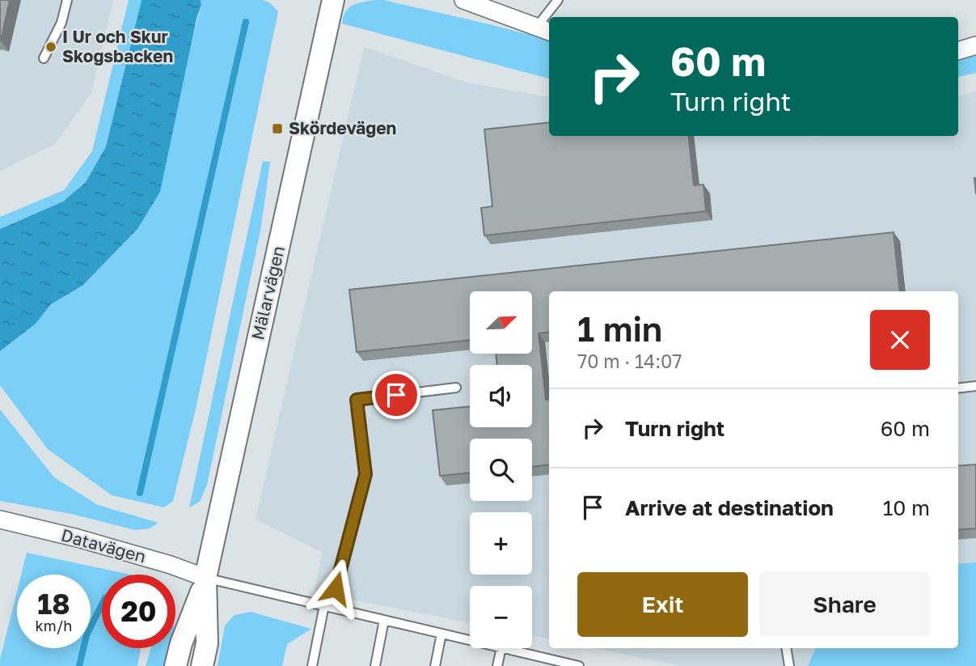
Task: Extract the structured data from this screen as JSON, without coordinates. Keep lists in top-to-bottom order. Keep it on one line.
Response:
{"streets":{"street":["Mälarvägen","Datavägen"]},"crossings":[["Mälarvägen","Datavägen"]],"places":{"other":["I Ur och Skur Skogsbacken"],"transit":["Skördevägen"]},"north":"top right","page":{"turn":["60 m","Turn right"],"map_buttons":["+","−"],"heading":["1 min","70 m · 14:07"],"list":[{"name":"Turn right","value":"60 m"},{"name":"Arrive at destination","value":"10 m"}],"buttons":["Exit","Share"],"speed":"18 km/h","limit":"20"}}
